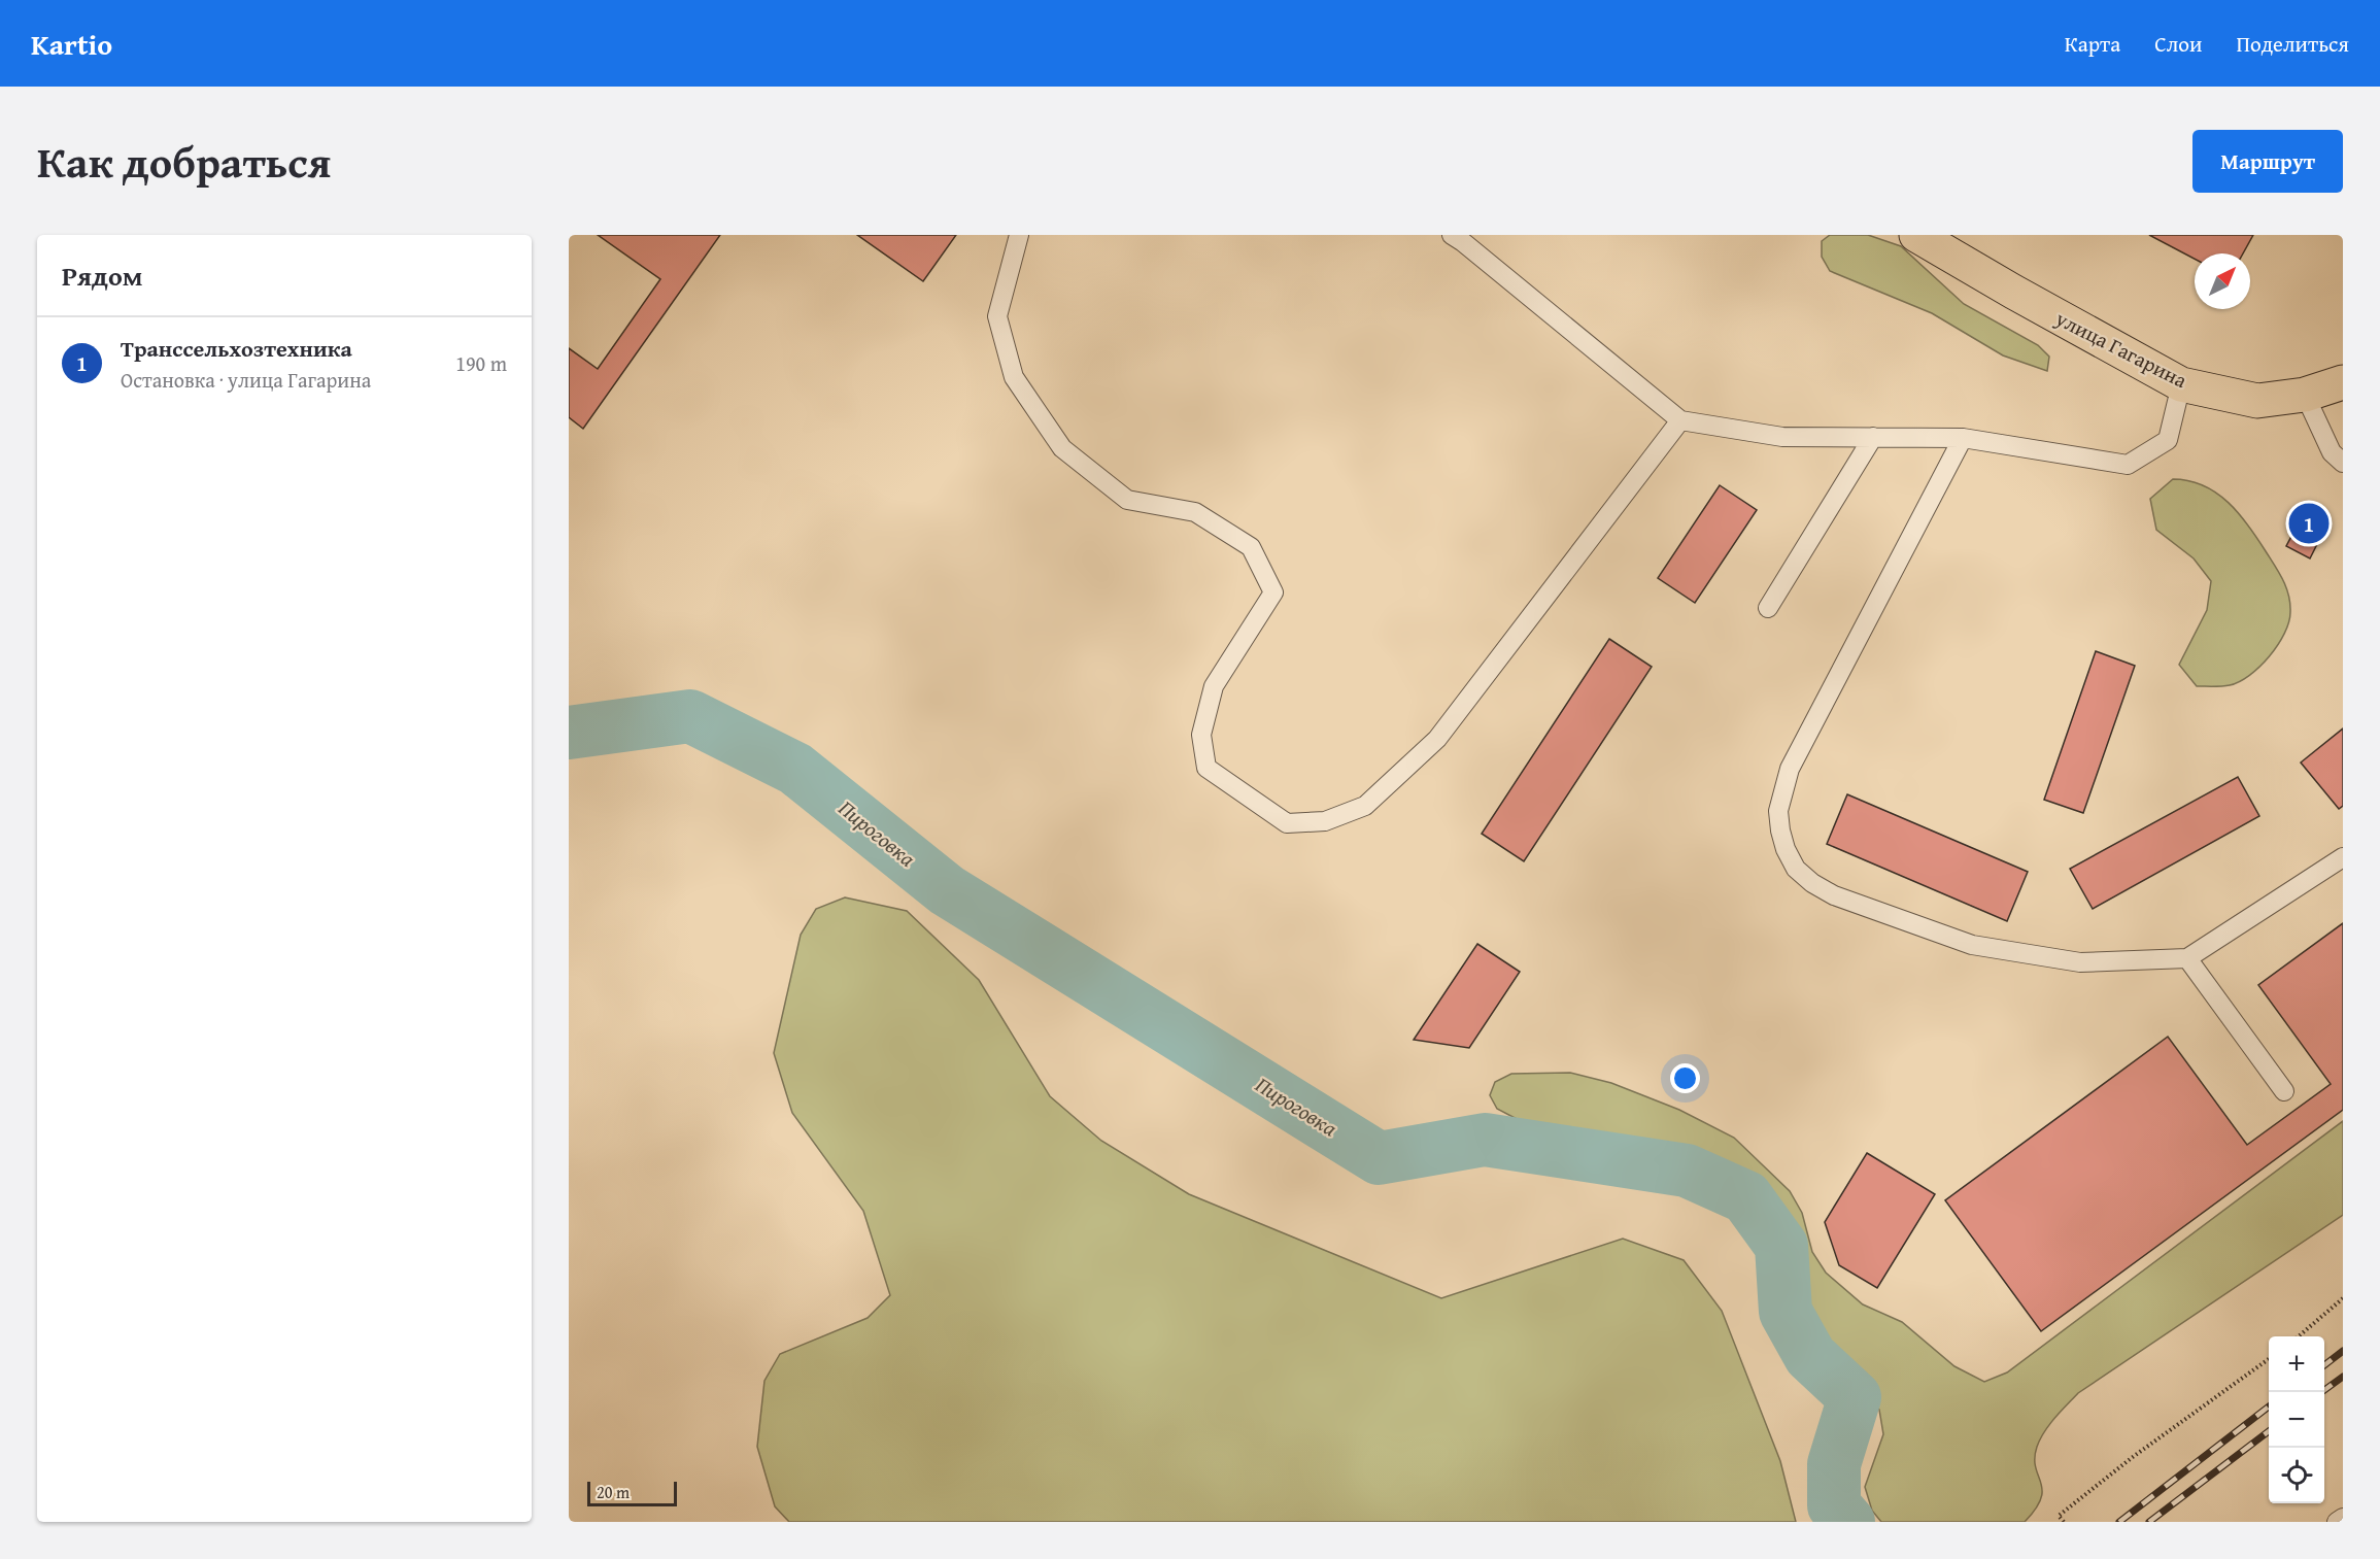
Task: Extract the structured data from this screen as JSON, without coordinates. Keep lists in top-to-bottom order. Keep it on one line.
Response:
{"streets":{"main road":["улица Гагарина"]},"water":["Пироговка"],"scale_bar":"20 m","north":"top right","page":{"header":"Kartio","nav":["Карта","Слои","Поделиться"],"title":"Как добраться","buttons":"Маршрут","heading":"Рядом","list":[{"mark":"1","name":"Транссельхозтехника","note":"Остановка · улица Гагарина","value":"190 m"}],"pins":"1","map_buttons":["+","−"],"scale":"20 m"}}
